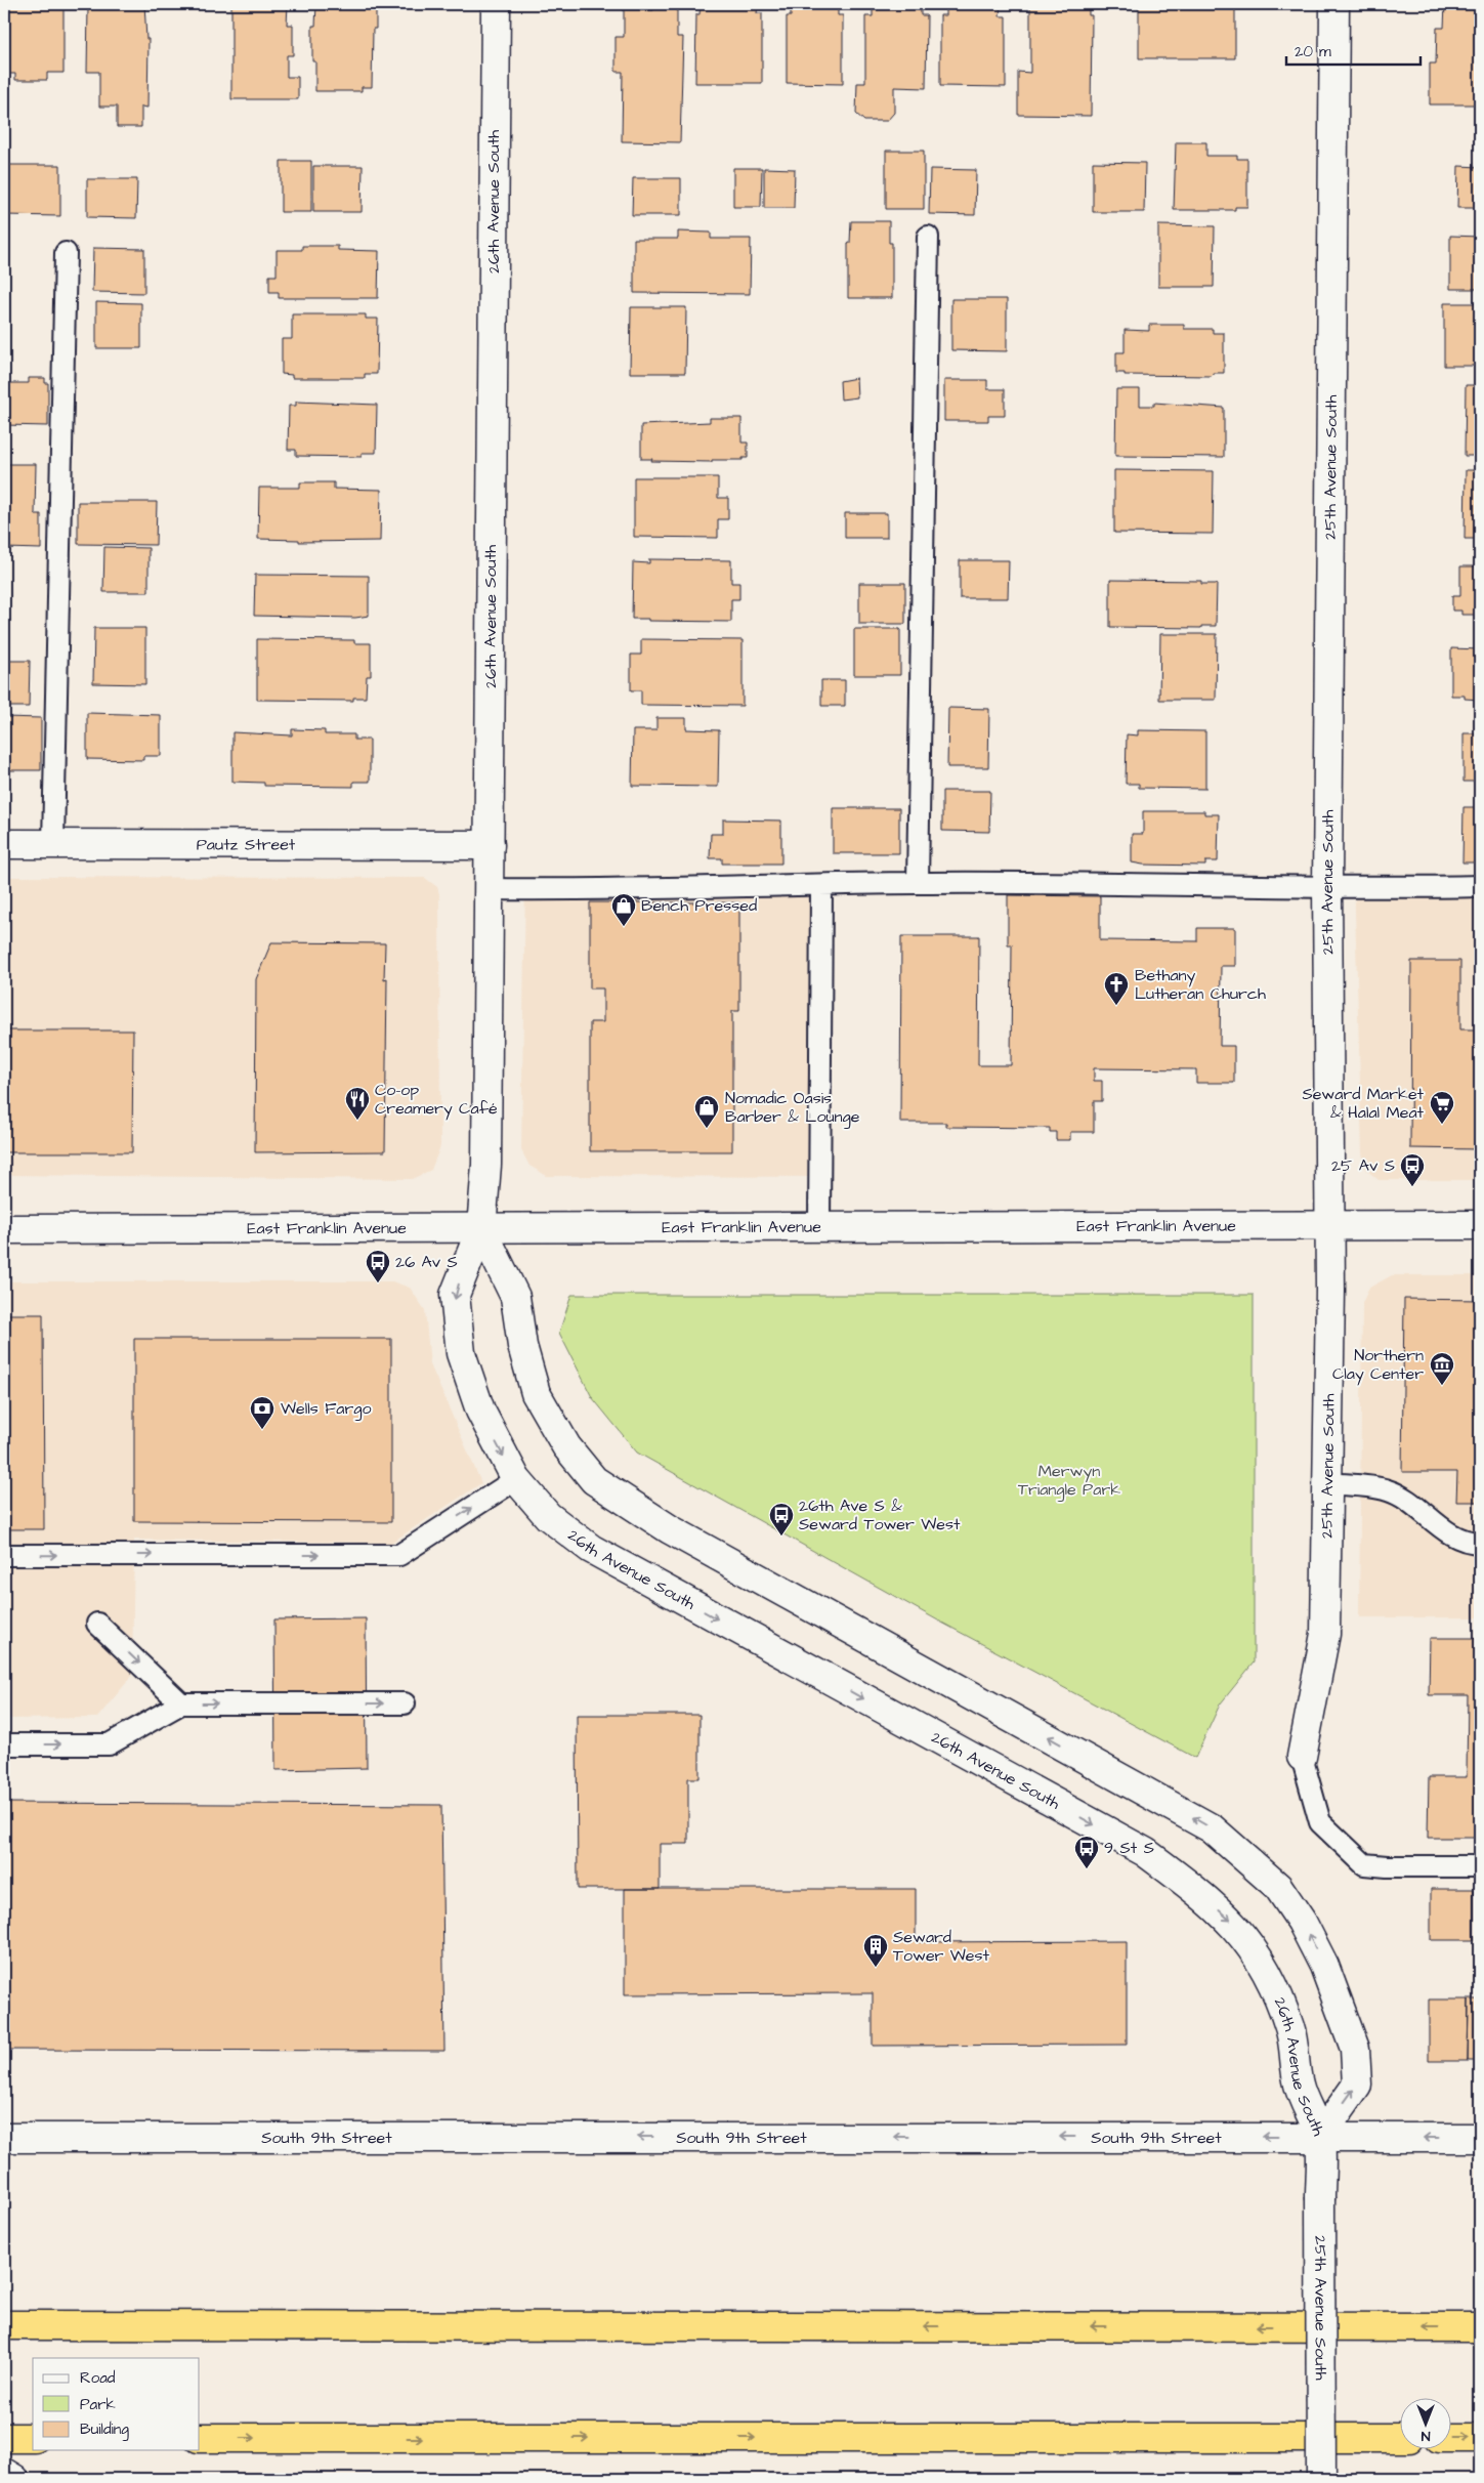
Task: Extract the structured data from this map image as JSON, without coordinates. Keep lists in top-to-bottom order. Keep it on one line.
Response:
{"streets":{"street":["26th Avenue South","25th Avenue South","Pautz Street","East Franklin Avenue","South 9th Street"]},"crossings":[["26th Avenue South","25th Avenue South"],["26th Avenue South","Pautz Street"],["26th Avenue South","East Franklin Avenue"],["26th Avenue South","South 9th Street"],["25th Avenue South","East Franklin Avenue"],["25th Avenue South","South 9th Street"]],"one_way":["South 9th Street"],"parks":["Merwyn Triangle Park"],"places":{"shop":["Bench Pressed","Nomadic Oasis Barber & Lounge"],"church":["Bethany Lutheran Church"],"restaurant":["Co-op Creamery Café"],"supermarket":["Seward Market & Halal Meat"],"bus stop":["25 Av S","26 Av S","26th Ave S & Seward Tower West","9 St S"],"museum":["Northern Clay Center"],"bank":["Wells Fargo"],"building":["Seward Tower West"]},"legend":["Road","Park","Building"],"scale_bar":"20 m","north":"bottom"}
